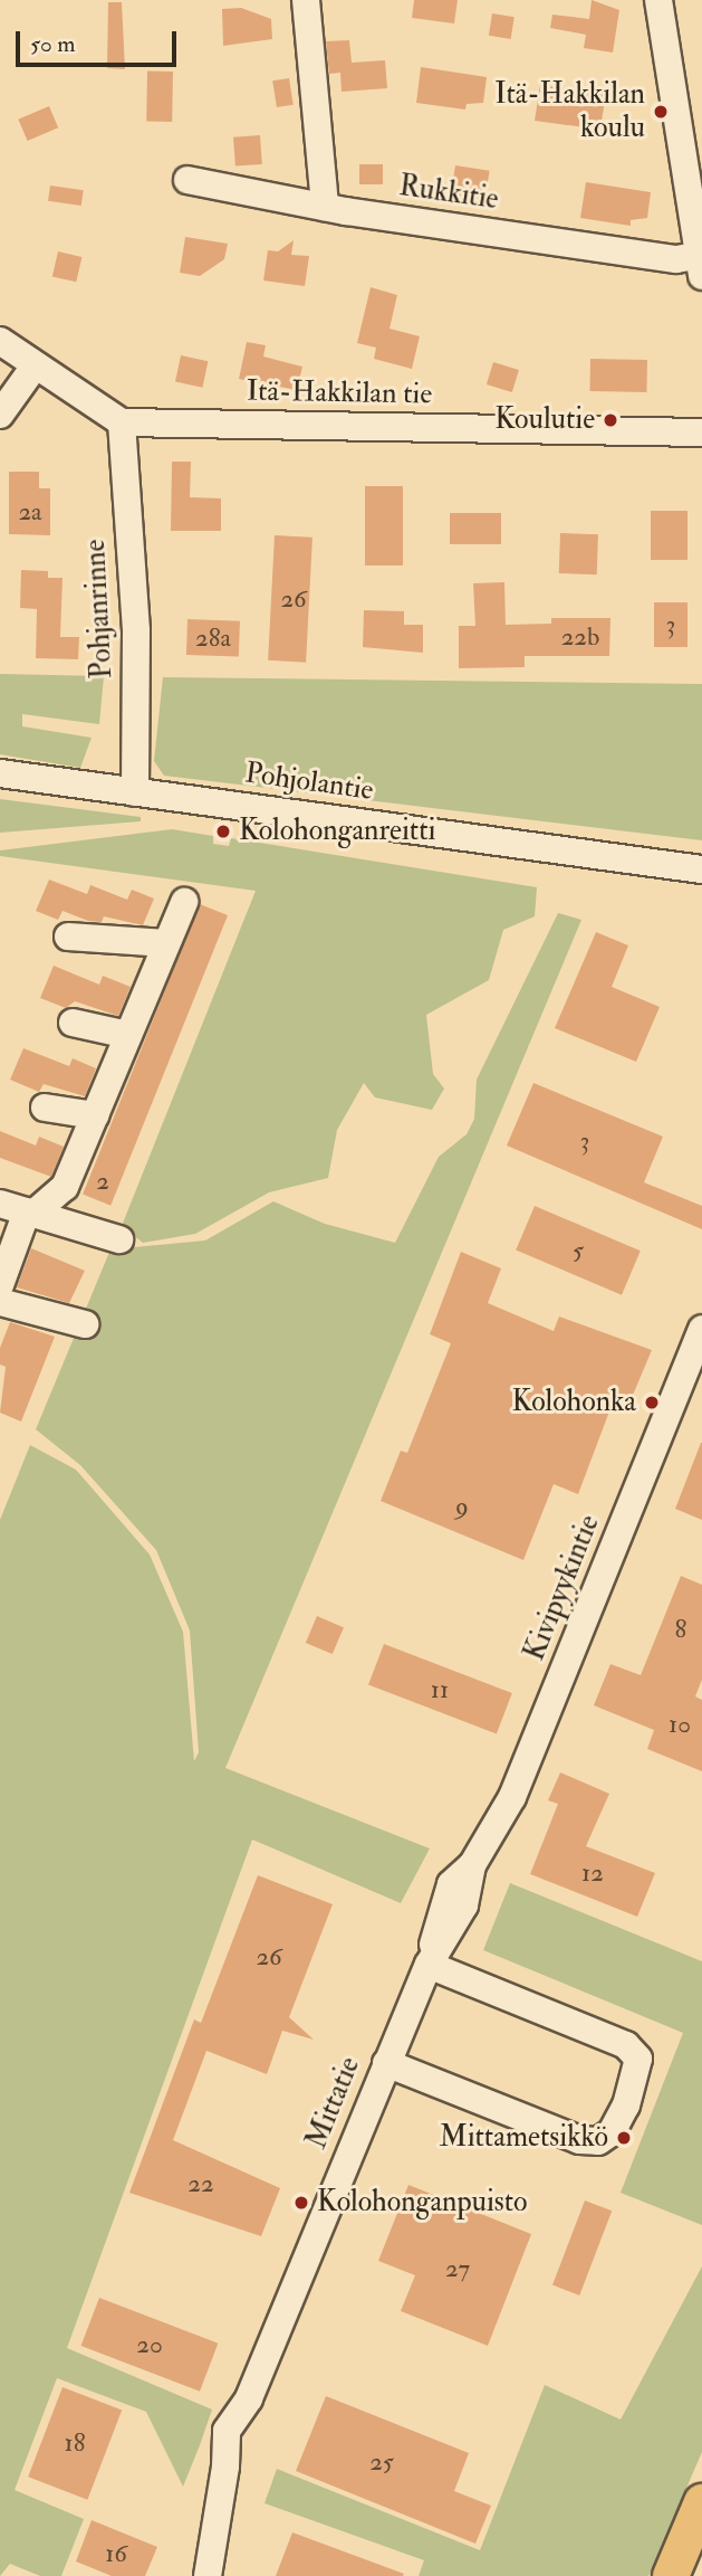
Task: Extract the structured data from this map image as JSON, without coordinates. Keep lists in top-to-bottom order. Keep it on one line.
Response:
{"streets":{"street":["Rukkitie","Itä-Hakkilan tie","Pohjanrinne","Pohjolantie","Kivipyykintie","Mittatie"]},"crossings":[["Itä-Hakkilan tie","Pohjanrinne"],["Pohjanrinne","Pohjolantie"],["Kivipyykintie","Mittatie"]],"places":["Itä-Hakkilan koulu","Koulutie","Kolohonganreitti","Kolohonka","Mittametsikkö","Kolohonganpuisto"],"house_numbers":["2a","26","3","22b","28a","3","2","5","9","8","11","10","12","26","22","27","20","18","25","16"],"scale_bar":"50 m"}
